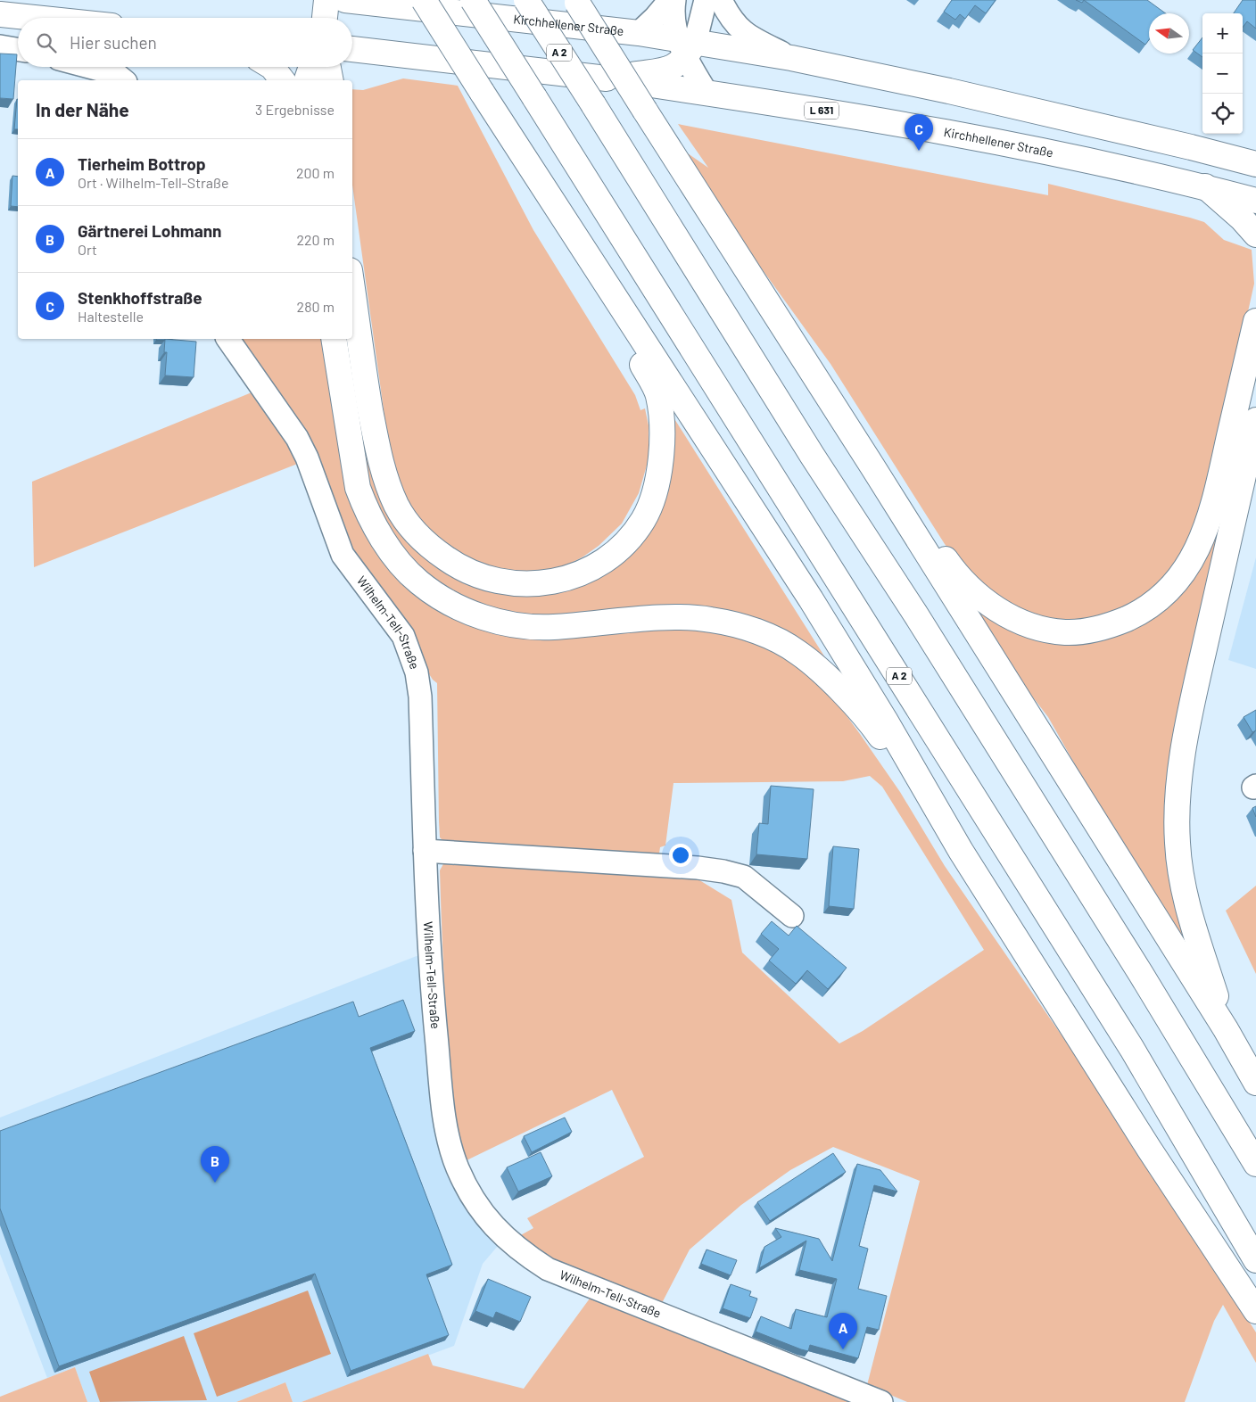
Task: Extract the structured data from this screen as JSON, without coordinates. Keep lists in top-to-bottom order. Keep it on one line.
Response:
{"streets":{"main road":["Kirchhellener Straße","A 2","L 631"],"street":["Wilhelm-Tell-Straße"]},"north":"left","page":{"map_buttons":["+","−"],"search":"Hier suchen","heading":["In der Nähe","3 Ergebnisse"],"pins":["C","B","A"],"list":[{"mark":"A","name":"Tierheim Bottrop","note":"Ort · Wilhelm-Tell-Straße","value":"200 m"},{"mark":"B","name":"Gärtnerei Lohmann","note":"Ort","value":"220 m"},{"mark":"C","name":"Stenkhoffstraße","note":"Haltestelle","value":"280 m"}]}}
